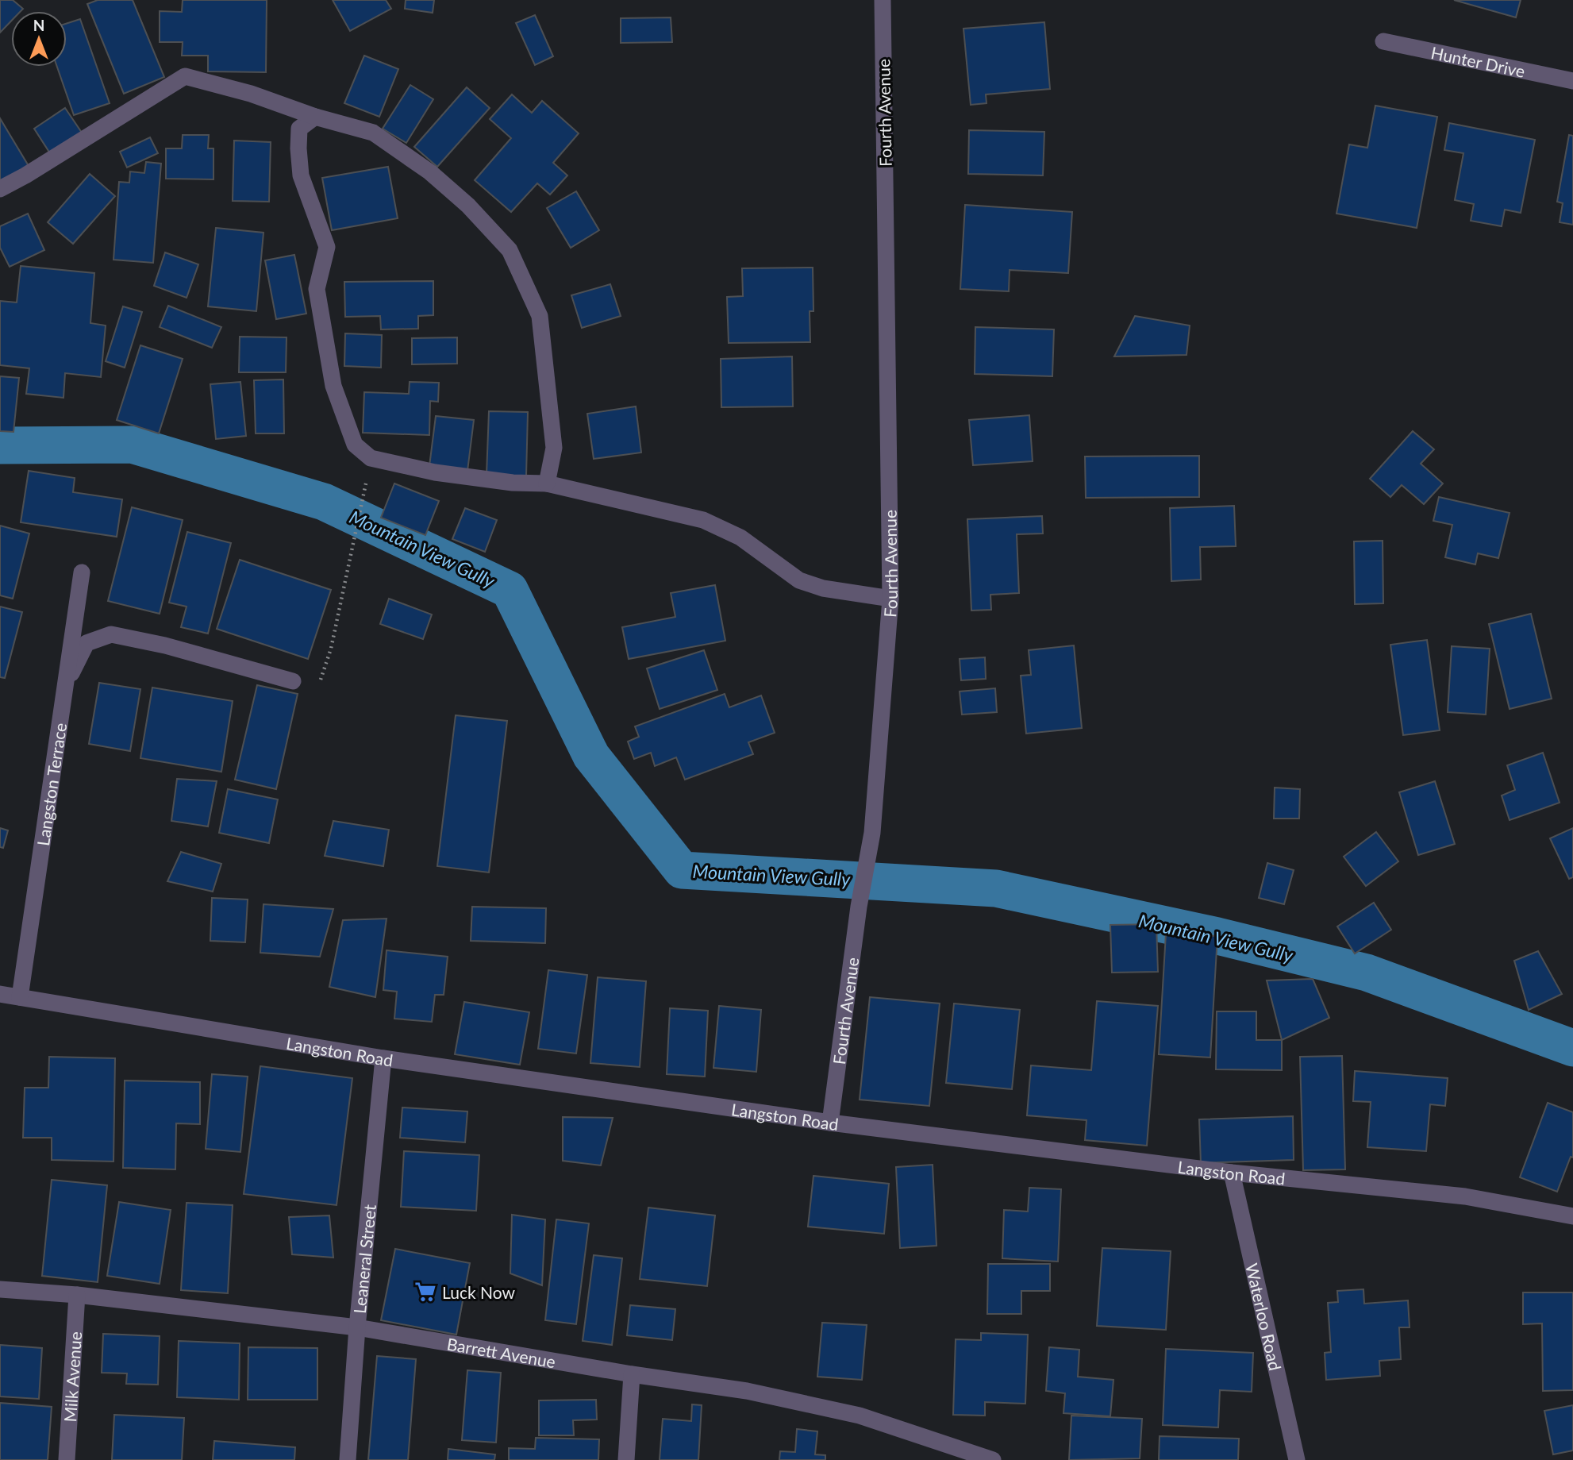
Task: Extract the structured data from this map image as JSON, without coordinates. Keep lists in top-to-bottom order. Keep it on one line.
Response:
{"streets":{"street":["Hunter Drive","Fourth Avenue","Langston Terrace","Langston Road","Leaneral Street","Waterloo Road","Barrett Avenue","Milk Avenue"]},"crossings":[["Fourth Avenue","Langston Road"],["Langston Terrace","Langston Road"],["Langston Road","Leaneral Street"],["Langston Road","Waterloo Road"],["Leaneral Street","Barrett Avenue"],["Barrett Avenue","Milk Avenue"]],"water":["Mountain View Gully"],"places":{"supermarket":["Luck Now"]},"north":"top"}
